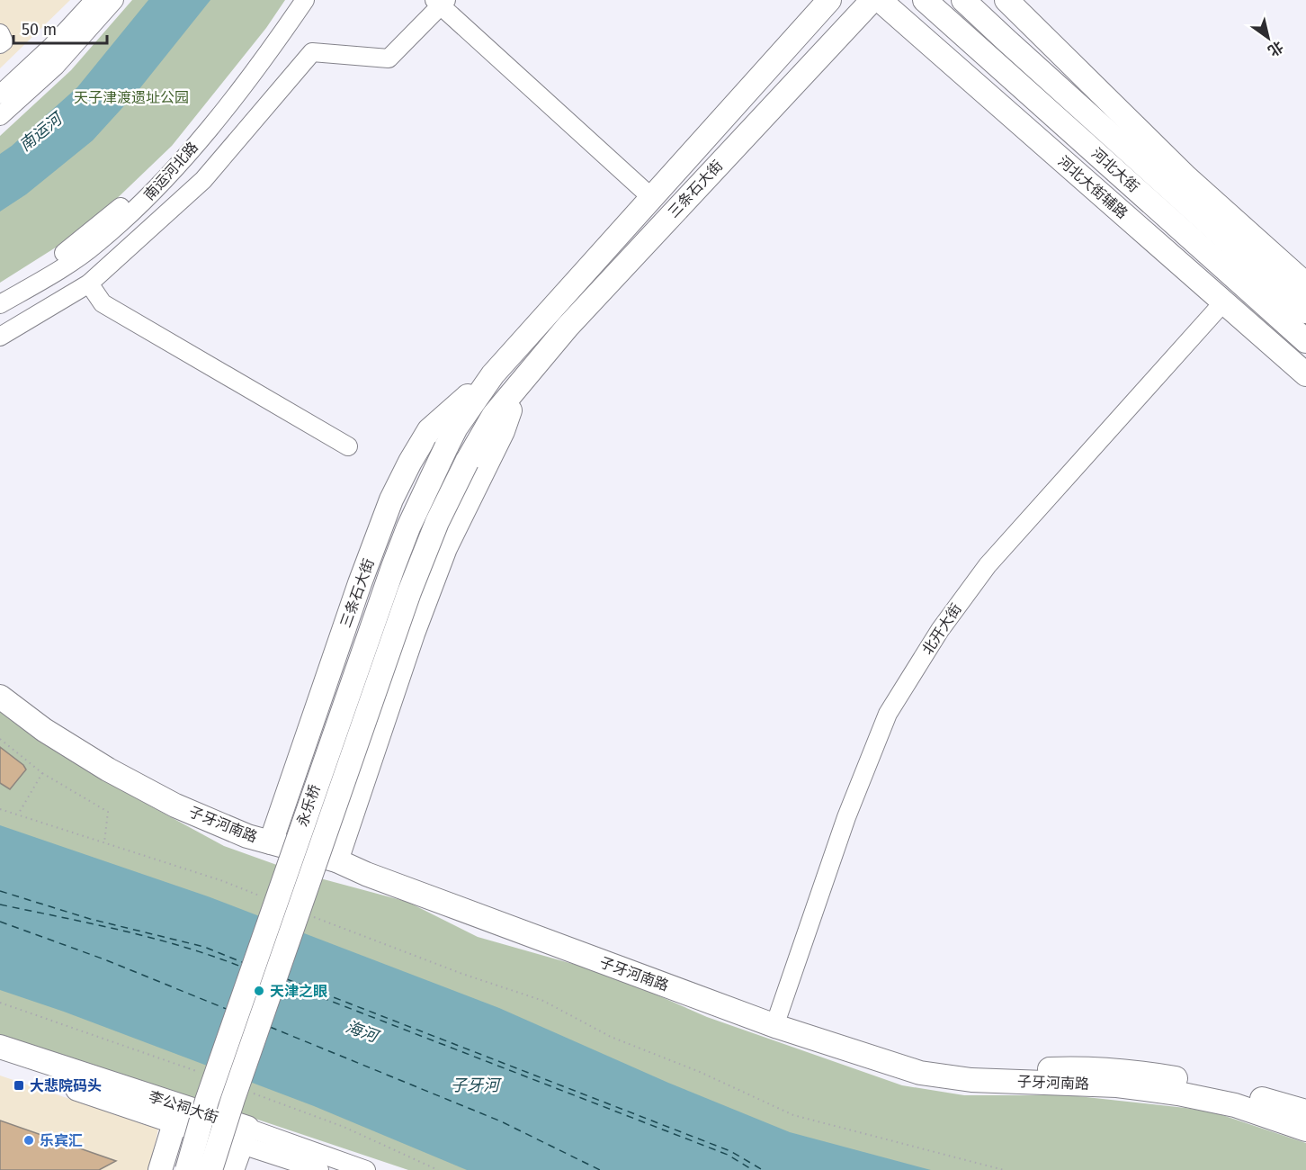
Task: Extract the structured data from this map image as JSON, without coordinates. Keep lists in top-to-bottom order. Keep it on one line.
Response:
{"streets":{"main road":["河北大街","河北大街辅路","三条石大街","永乐桥","子牙河南路","李公祠大街"],"street":["南运河北路","北开大街"]},"crossings":[["河北大街辅路","北开大街"],["三条石大街","永乐桥"],["三条石大街","子牙河南路"],["北开大街","子牙河南路"]],"water":["南运河","海河","子牙河"],"parks":["天子津渡遗址公园"],"places":{"other":["天津之眼","乐宾汇"],"transit":["大悲院码头"]},"scale_bar":"50 m","north":"bottom right"}
